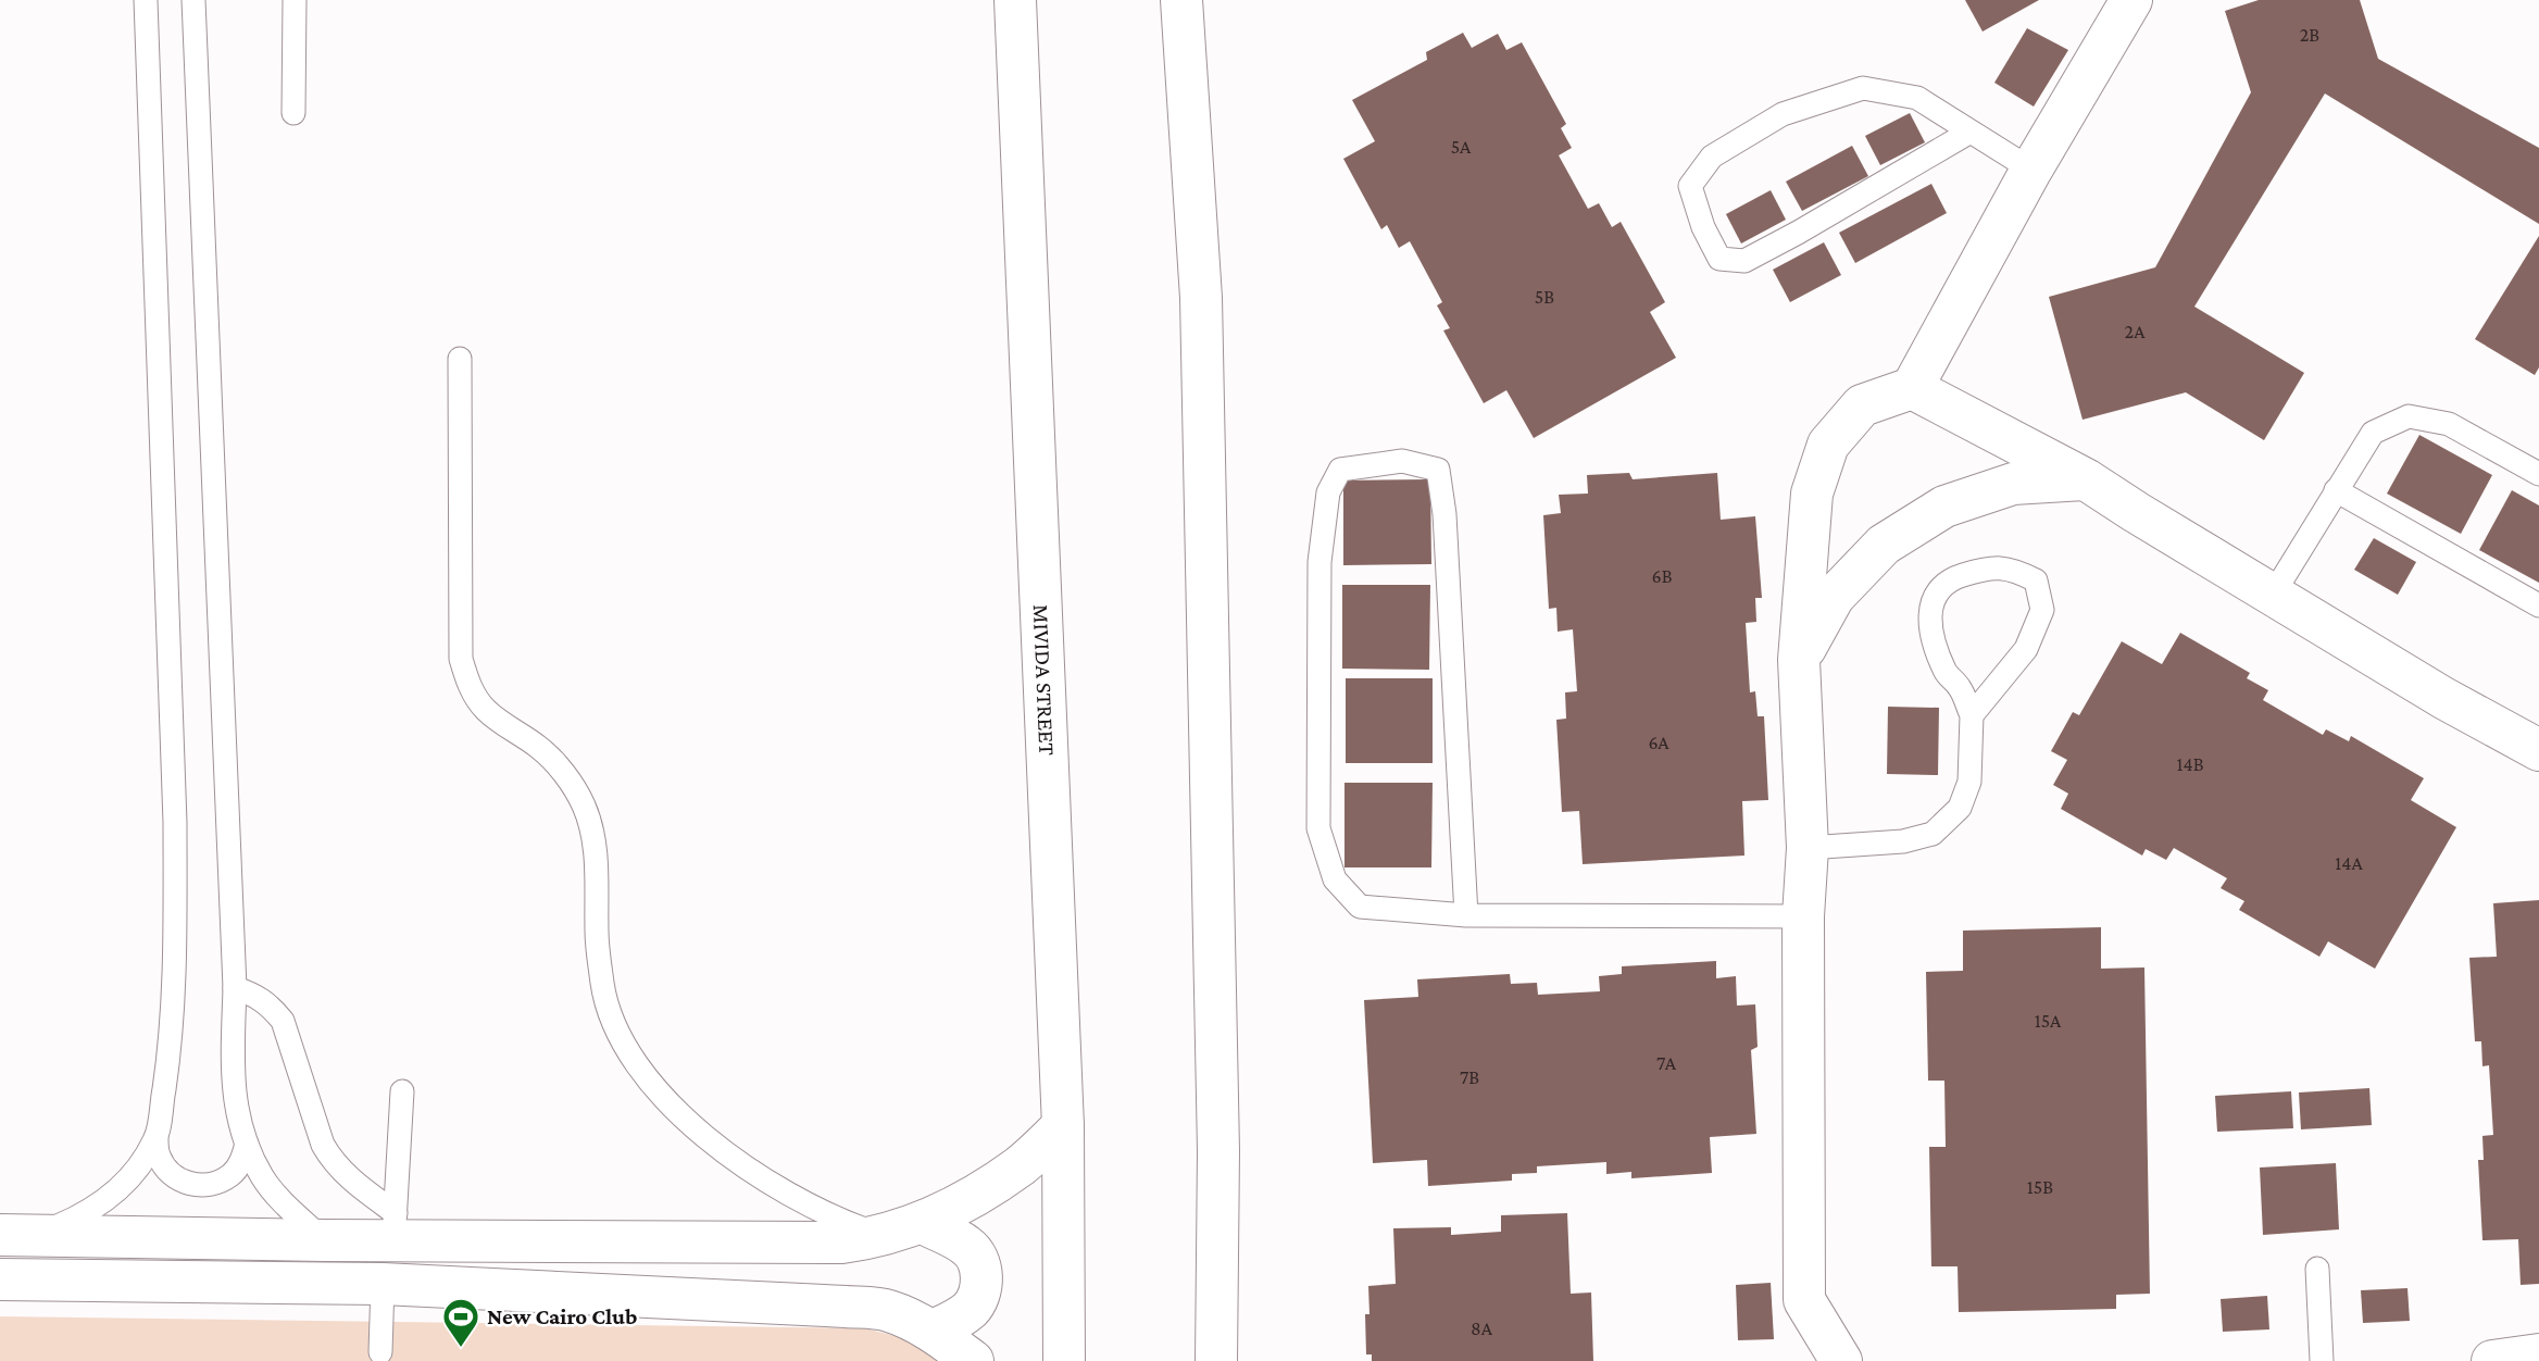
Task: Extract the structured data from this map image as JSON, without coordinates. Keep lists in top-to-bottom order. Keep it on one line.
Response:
{"streets":{"street":["MIVIDA STREET"]},"places":{"sports":["New Cairo Club"]},"house_numbers":["2B","5A","5B","2A","6B","6A","14B","14A","15A","7A","7B","15B","8A"]}
